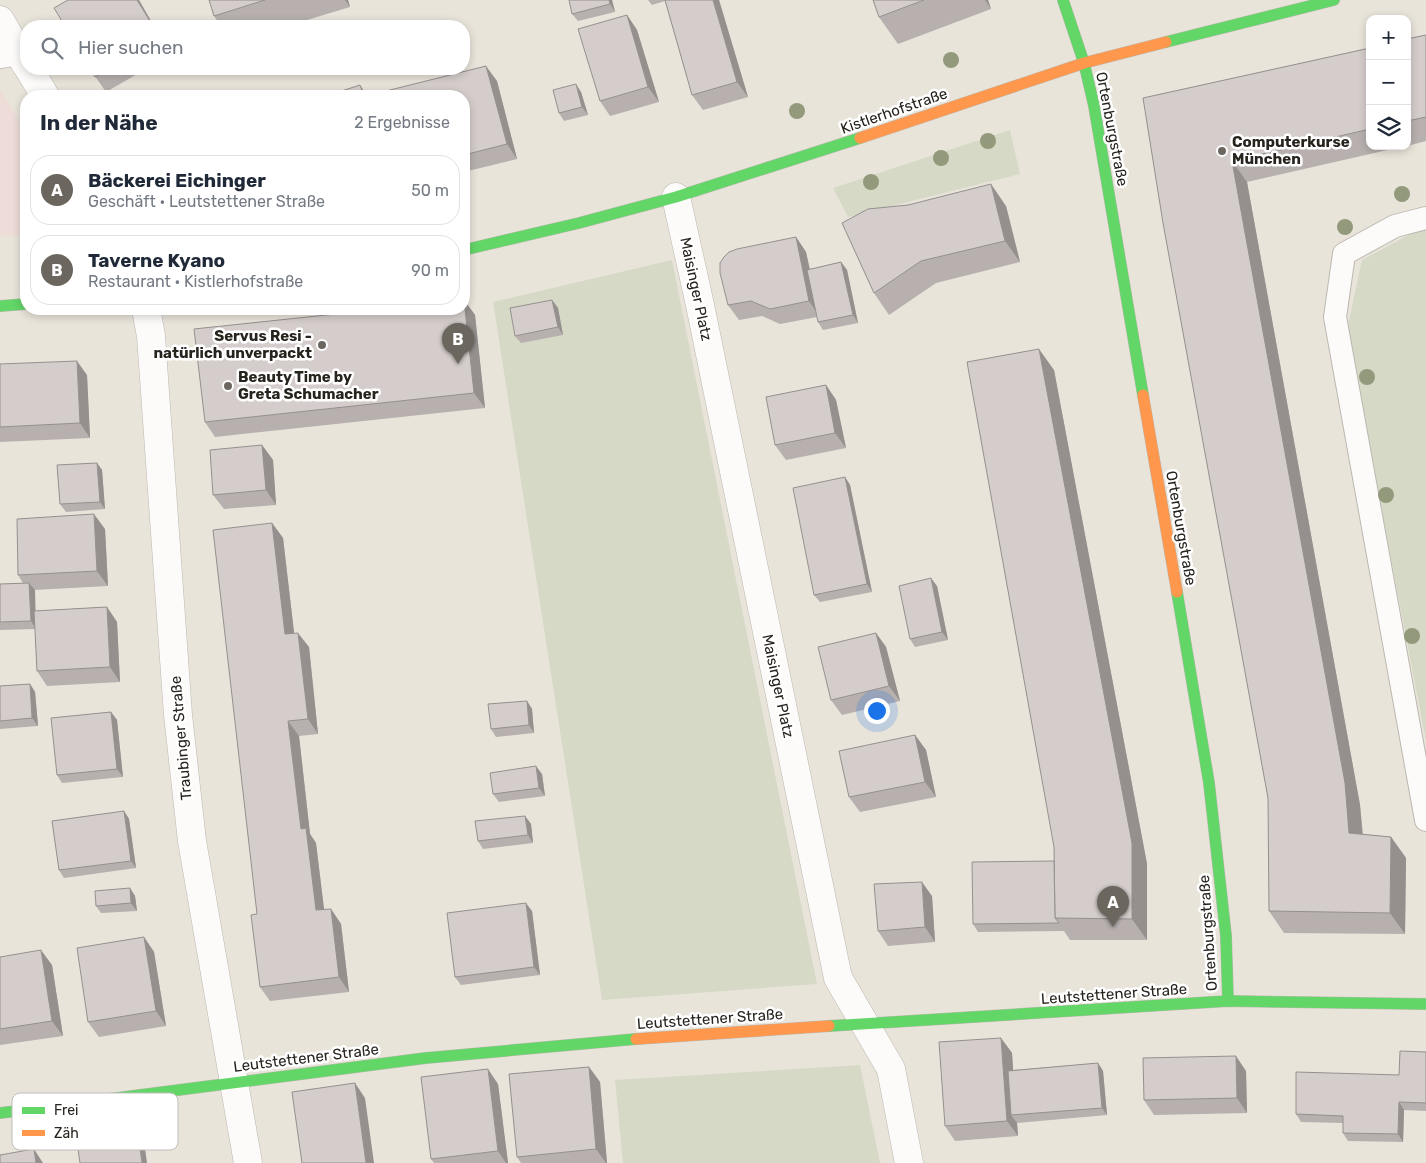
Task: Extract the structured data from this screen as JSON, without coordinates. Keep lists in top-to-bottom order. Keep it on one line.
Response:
{"streets":{"street":["Kistlerhofstraße","Ortenburgstraße","Maisinger Platz","Traubinger Straße","Leutstettener Straße"]},"crossings":[["Kistlerhofstraße","Ortenburgstraße"],["Kistlerhofstraße","Maisinger Platz"],["Ortenburgstraße","Leutstettener Straße"],["Maisinger Platz","Leutstettener Straße"],["Traubinger Straße","Leutstettener Straße"]],"places":["Computerkurse München","Servus Resi - natürlich unverpackt","Beauty Time by Greta Schumacher"],"legend":["Frei","Zäh"],"page":{"map_buttons":["+","−"],"search":"Hier suchen","heading":["In der Nähe","2 Ergebnisse"],"list":[{"mark":"A","name":"Bäckerei Eichinger","note":"Geschäft · Leutstettener Straße","value":"50 m"},{"mark":"B","name":"Taverne Kyano","note":"Restaurant · Kistlerhofstraße","value":"90 m"}],"pins":["B","A"]}}
